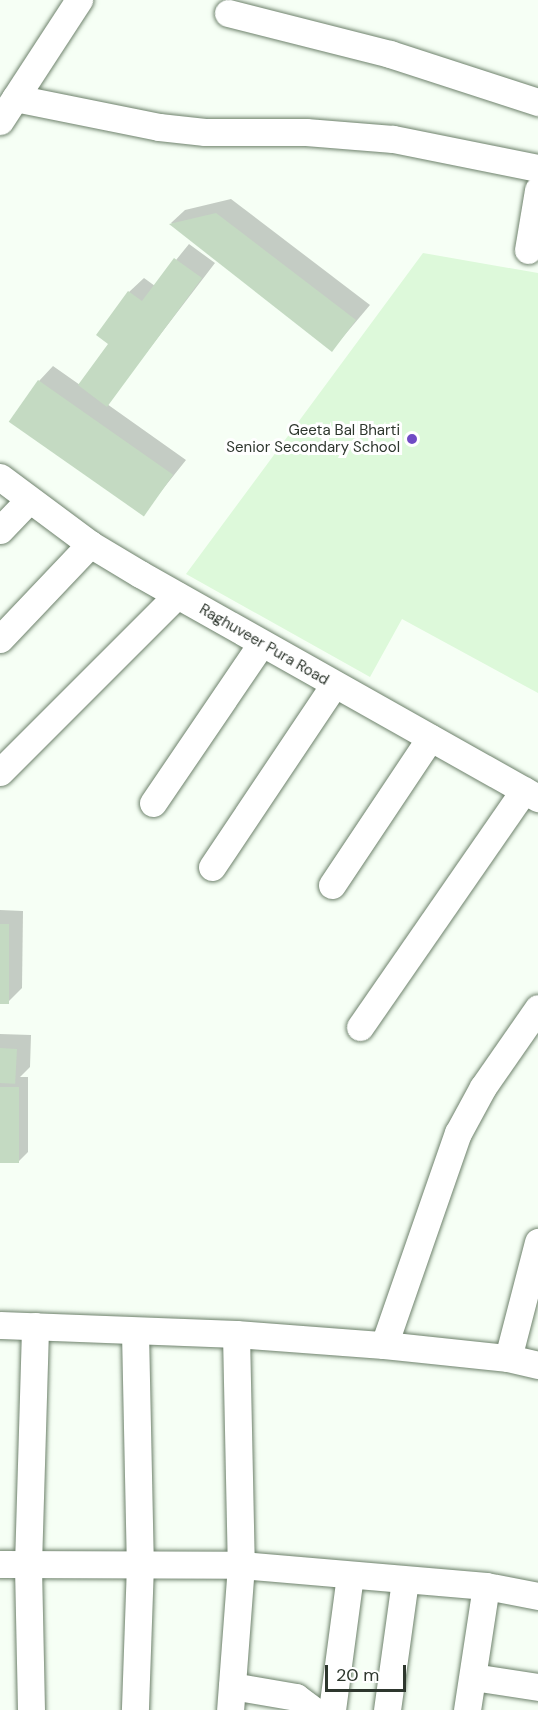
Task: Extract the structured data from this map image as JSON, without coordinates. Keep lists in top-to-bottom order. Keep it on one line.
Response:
{"streets":{"street":["Raghuveer Pura Road"]},"places":["Geeta Bal Bharti Senior Secondary School"],"scale_bar":"20 m"}
